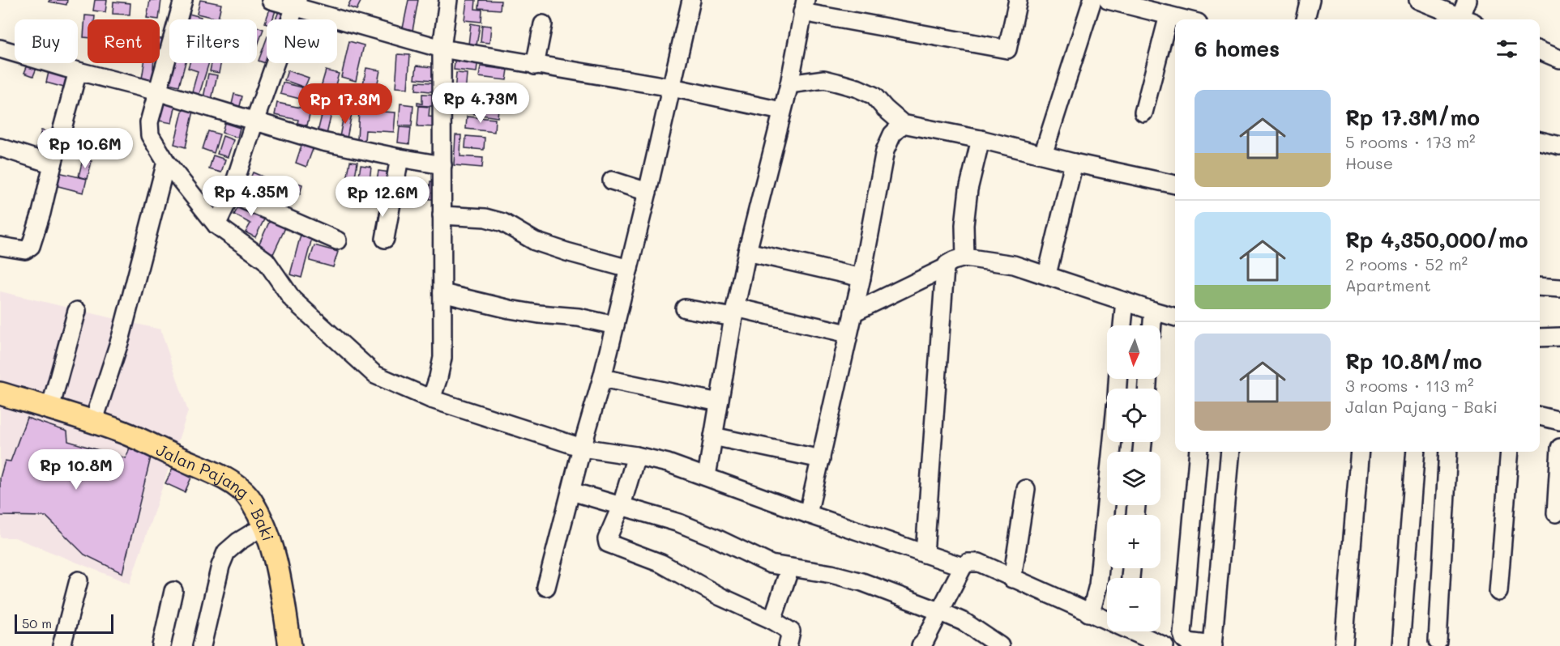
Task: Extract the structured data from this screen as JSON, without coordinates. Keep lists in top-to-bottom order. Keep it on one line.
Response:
{"streets":{"main road":["Jalan Pajang - Baki"]},"scale_bar":"50 m","north":"bottom","page":{"chip":["Buy","Rent","Filters","New"],"heading":"6 homes","list":[{"name":"Rp 17.3M/mo","note":"5 rooms · 173 m² · House"},{"name":"Rp 4,350,000/mo","note":"2 rooms · 52 m² · Apartment"},{"name":"Rp 10.8M/mo","note":"3 rooms · 113 m² · Jalan Pajang - Baki"}],"price":["Rp 4.73M","Rp 17.3M","Rp 10.6M","Rp 4.35M","Rp 12.6M","Rp 10.8M"],"map_buttons":["+","−"],"scale":"50 m"}}
